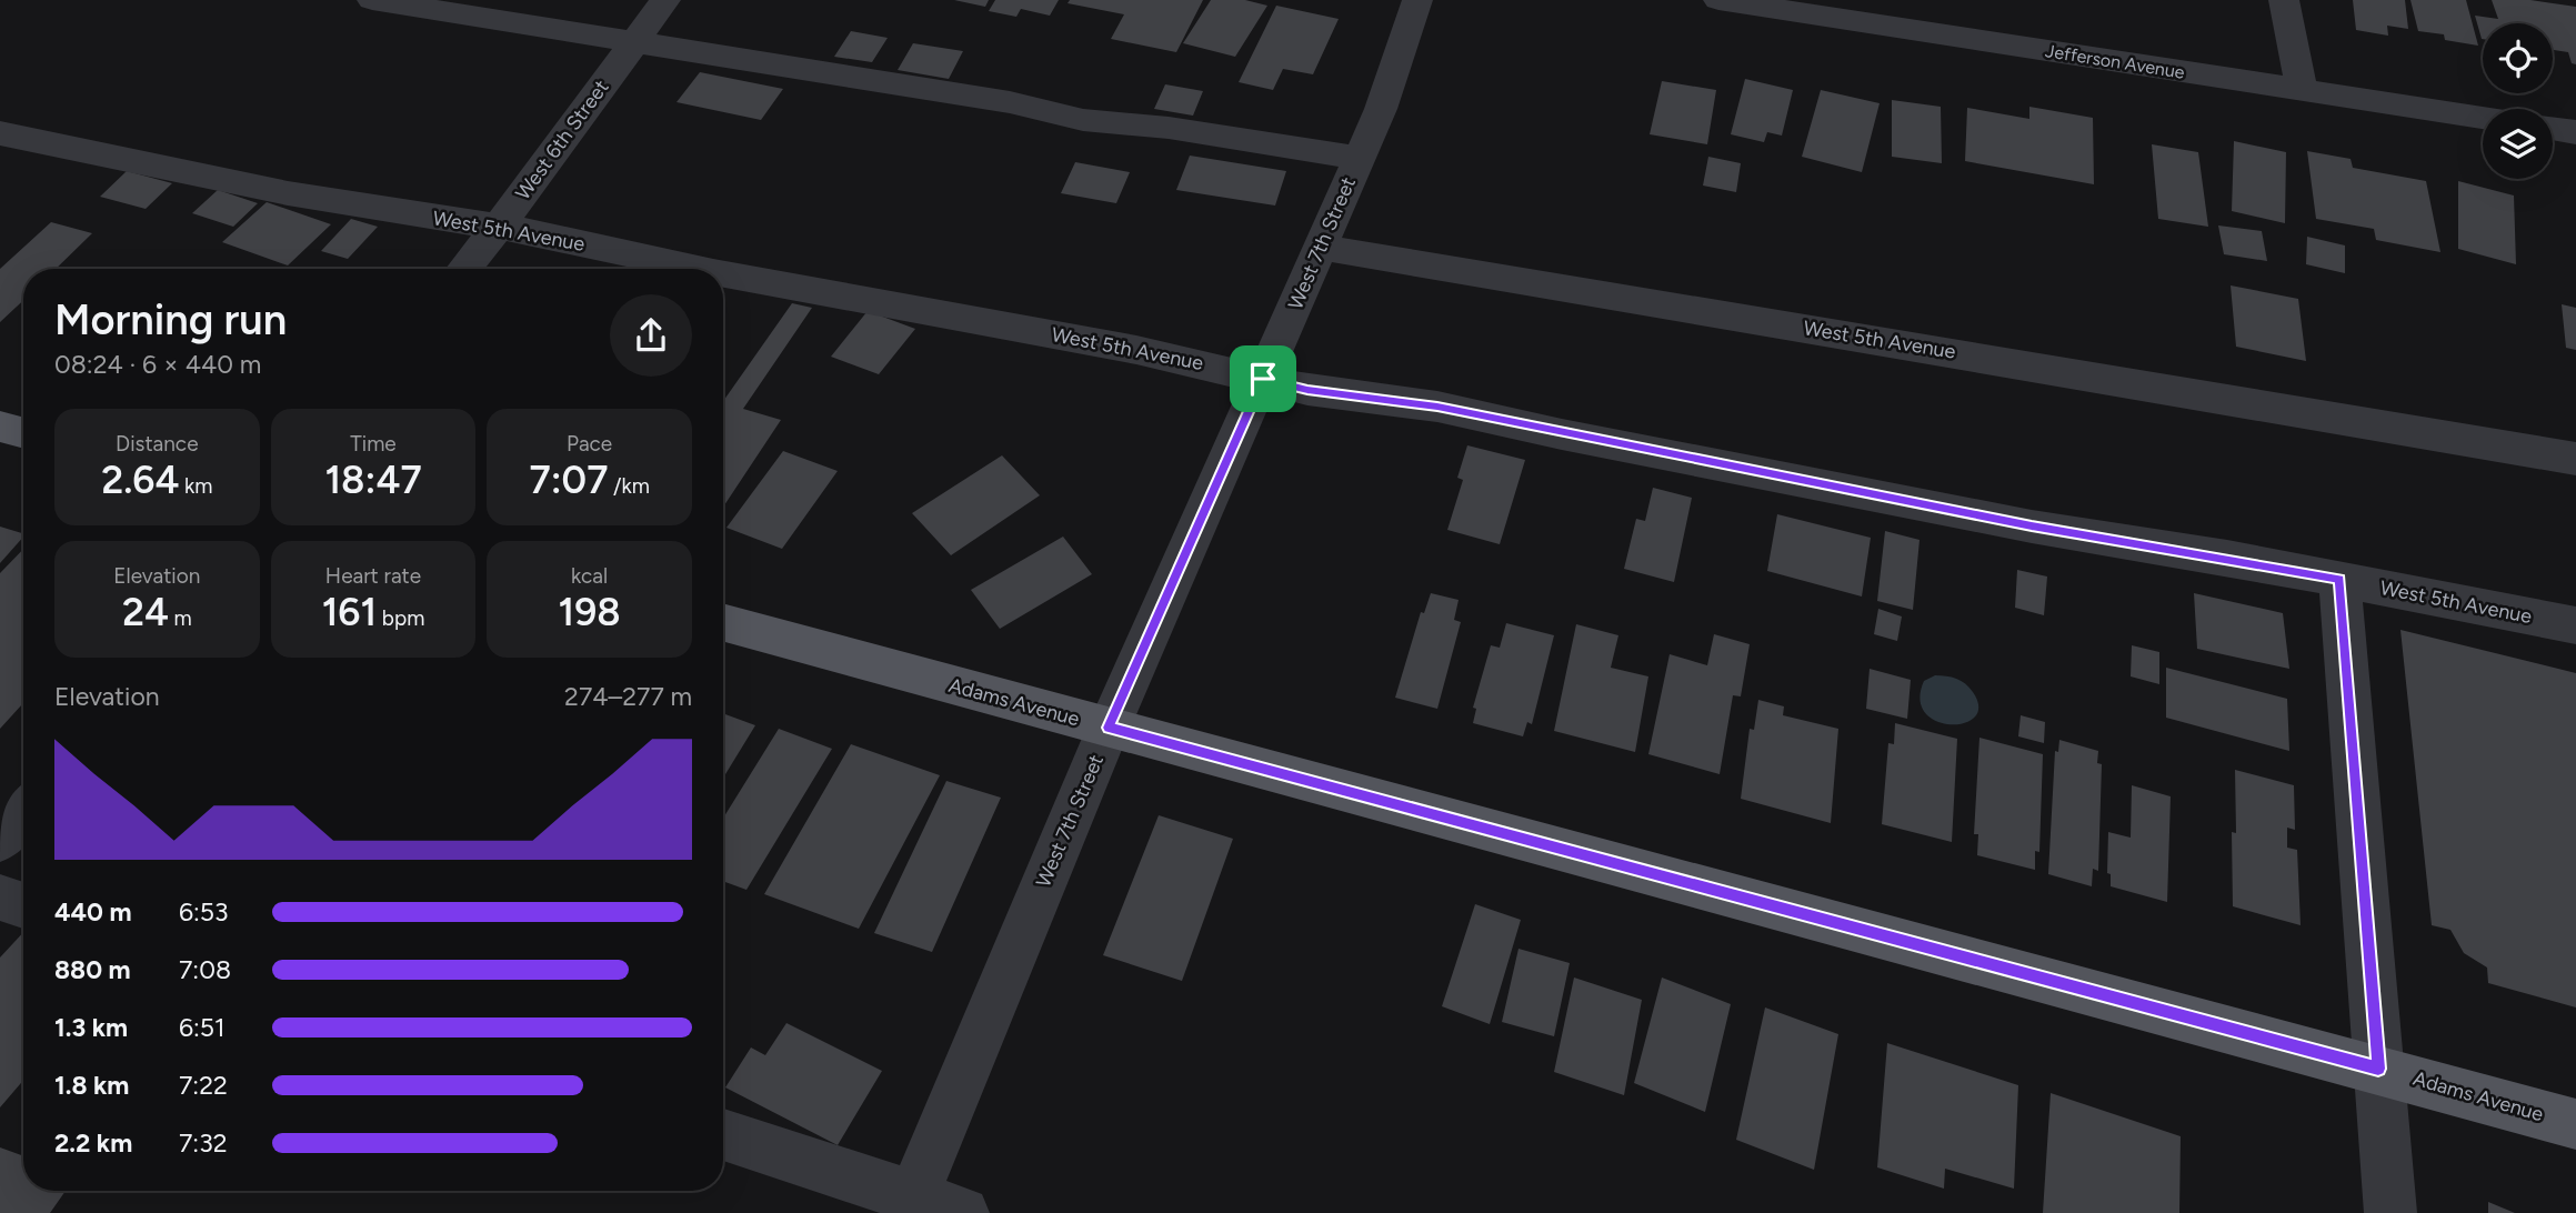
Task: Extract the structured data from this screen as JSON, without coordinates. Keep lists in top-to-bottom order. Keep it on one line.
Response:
{"streets":{"main road":["Adams Avenue"],"street":["Jefferson Avenue","West 6th Street","West 5th Avenue","West 7th Street"]},"crossings":[["West 6th Street","West 5th Avenue"],["West 5th Avenue","West 7th Street"],["West 7th Street","Adams Avenue"]],"page":{"heading":["Morning run","08:24 · 6 × 440 m"],"stats":[["Distance","2.64 km"],["Time","18:47"],["Pace","7:07 /km"],["Elevation","24 m"],["Heart rate","161 bpm"],["kcal","198"]],"chart":["Elevation","274–277 m"],"list":[{"name":"440 m","note":"6:53"},{"name":"880 m","note":"7:08"},{"name":"1.3 km","note":"6:51"},{"name":"1.8 km","note":"7:22"},{"name":"2.2 km","note":"7:32"}]}}
